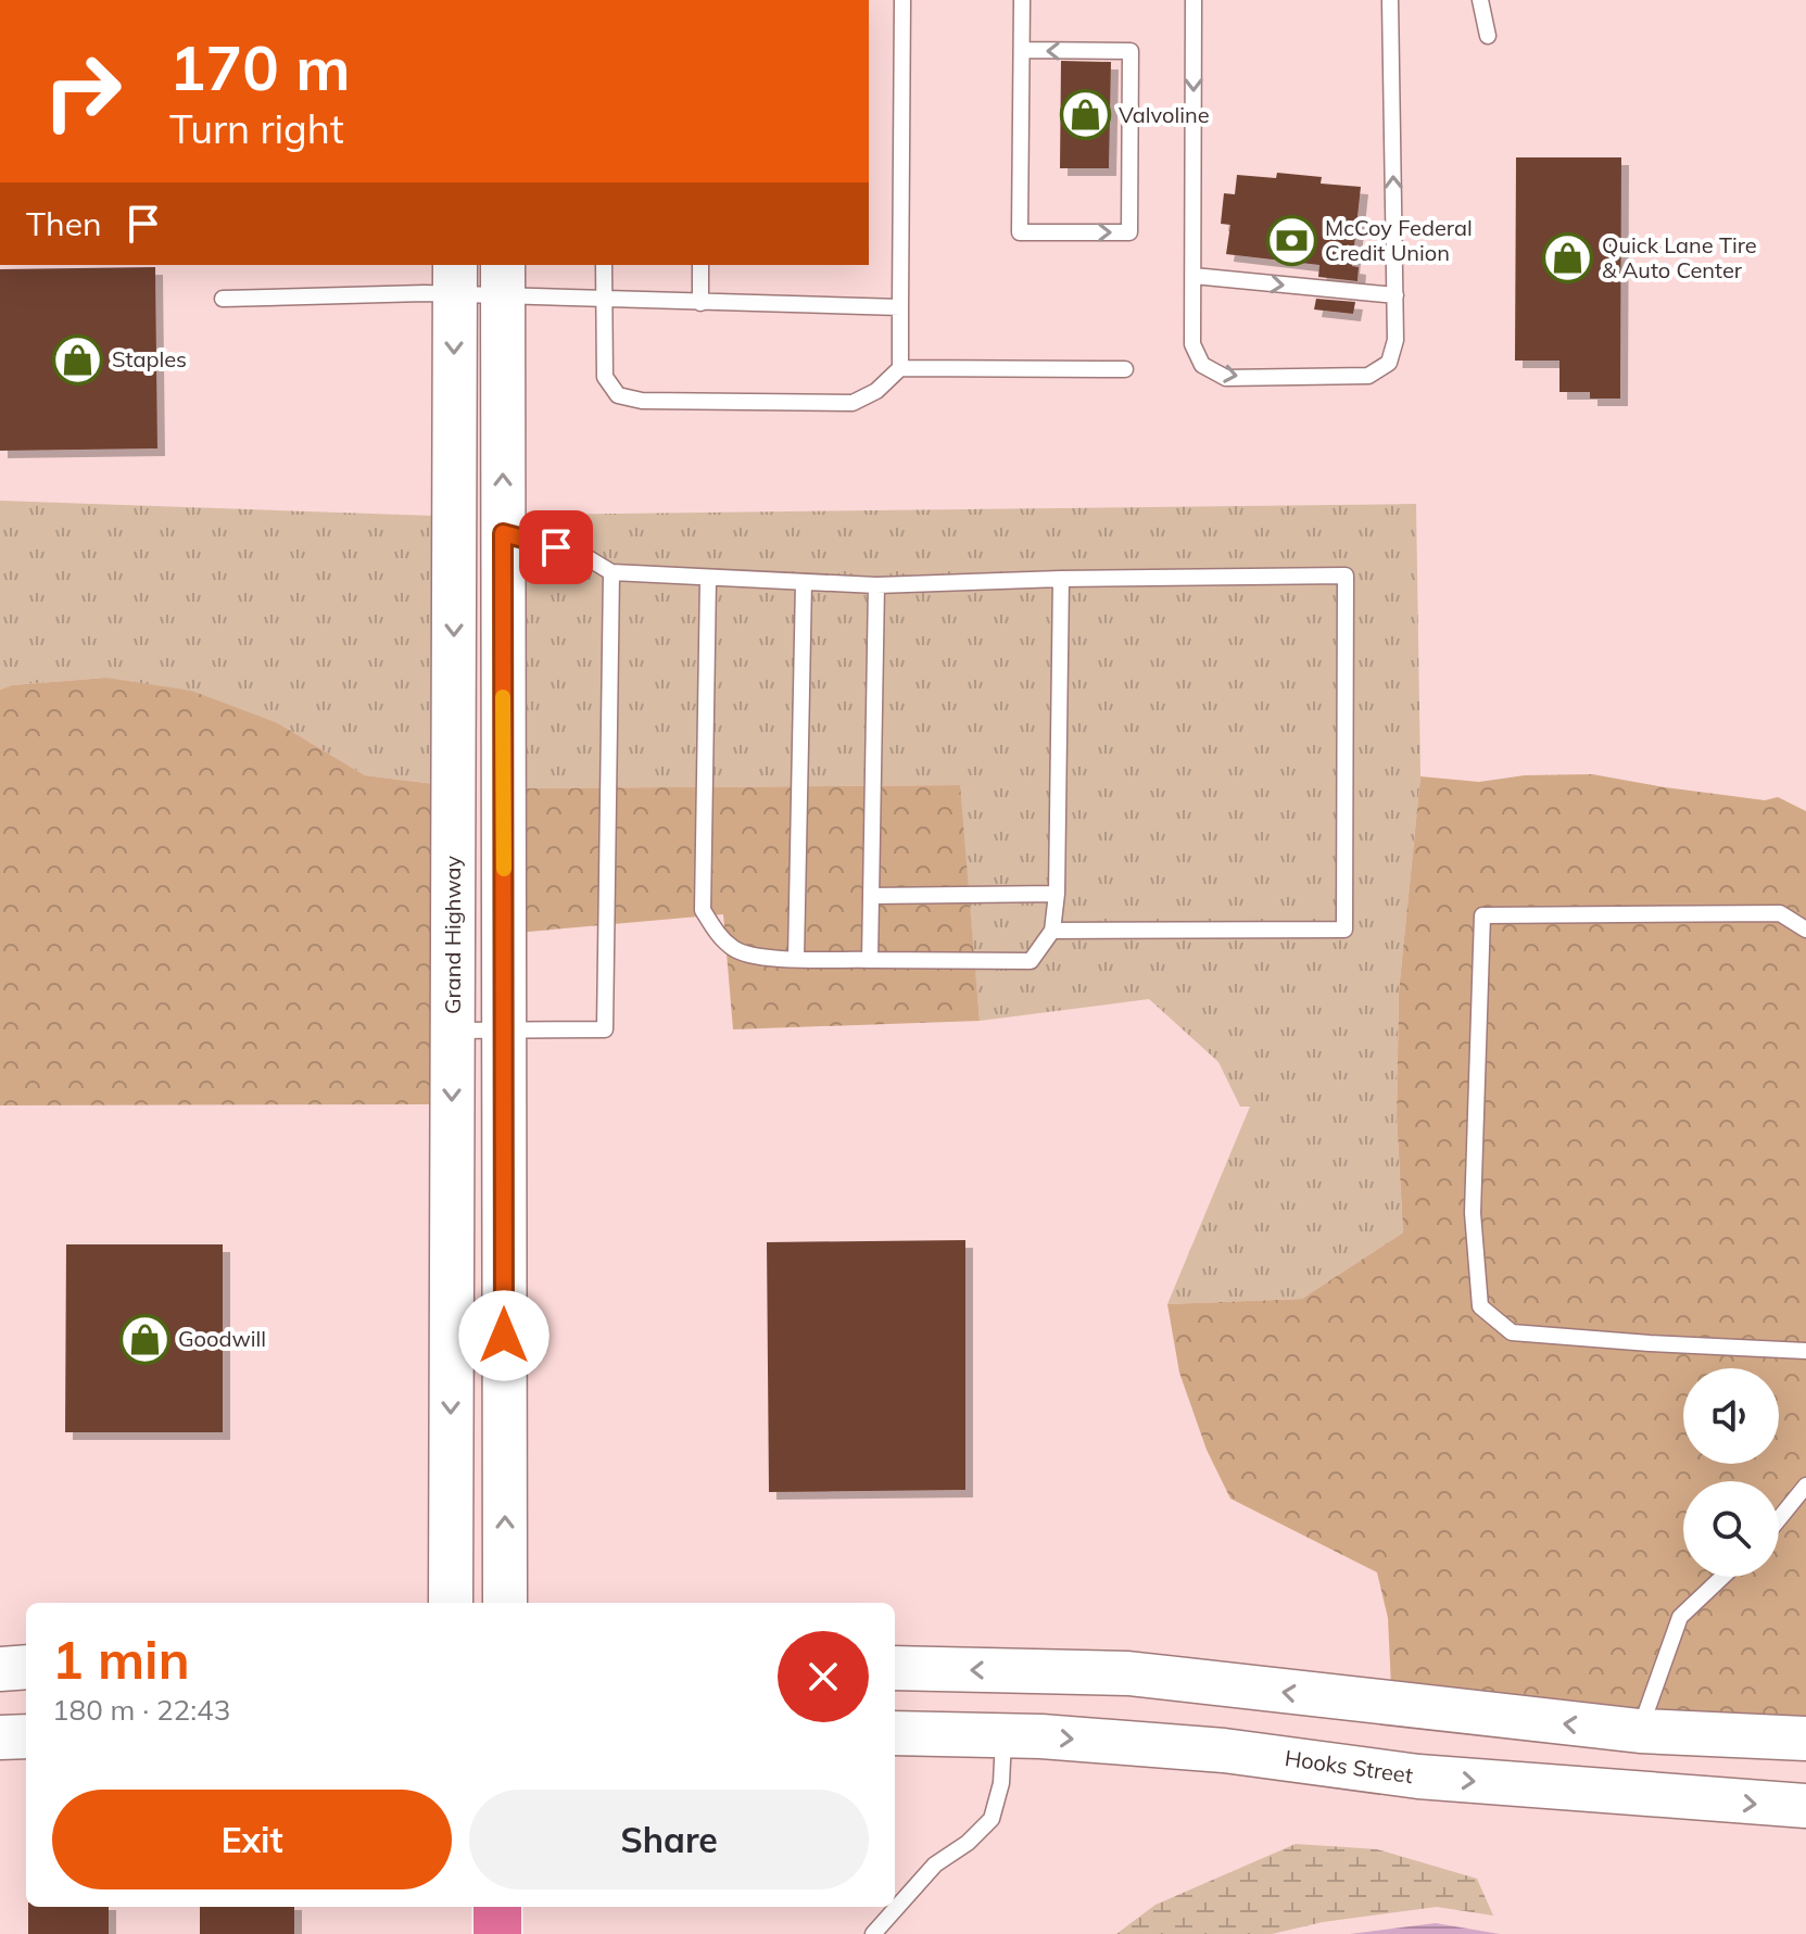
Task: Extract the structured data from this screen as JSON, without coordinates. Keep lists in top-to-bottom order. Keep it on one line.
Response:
{"streets":{"street":["Grand Highway","Hooks Street"]},"places":{"shop":["Valvoline","Quick Lane Tire & Auto Center","Staples","Goodwill"],"bank":["McCoy Federal Credit Union"]},"page":{"turn":["170 m","Turn right"],"then":"Then","heading":["1 min","180 m · 22:43"],"buttons":["Exit","Share"]}}
